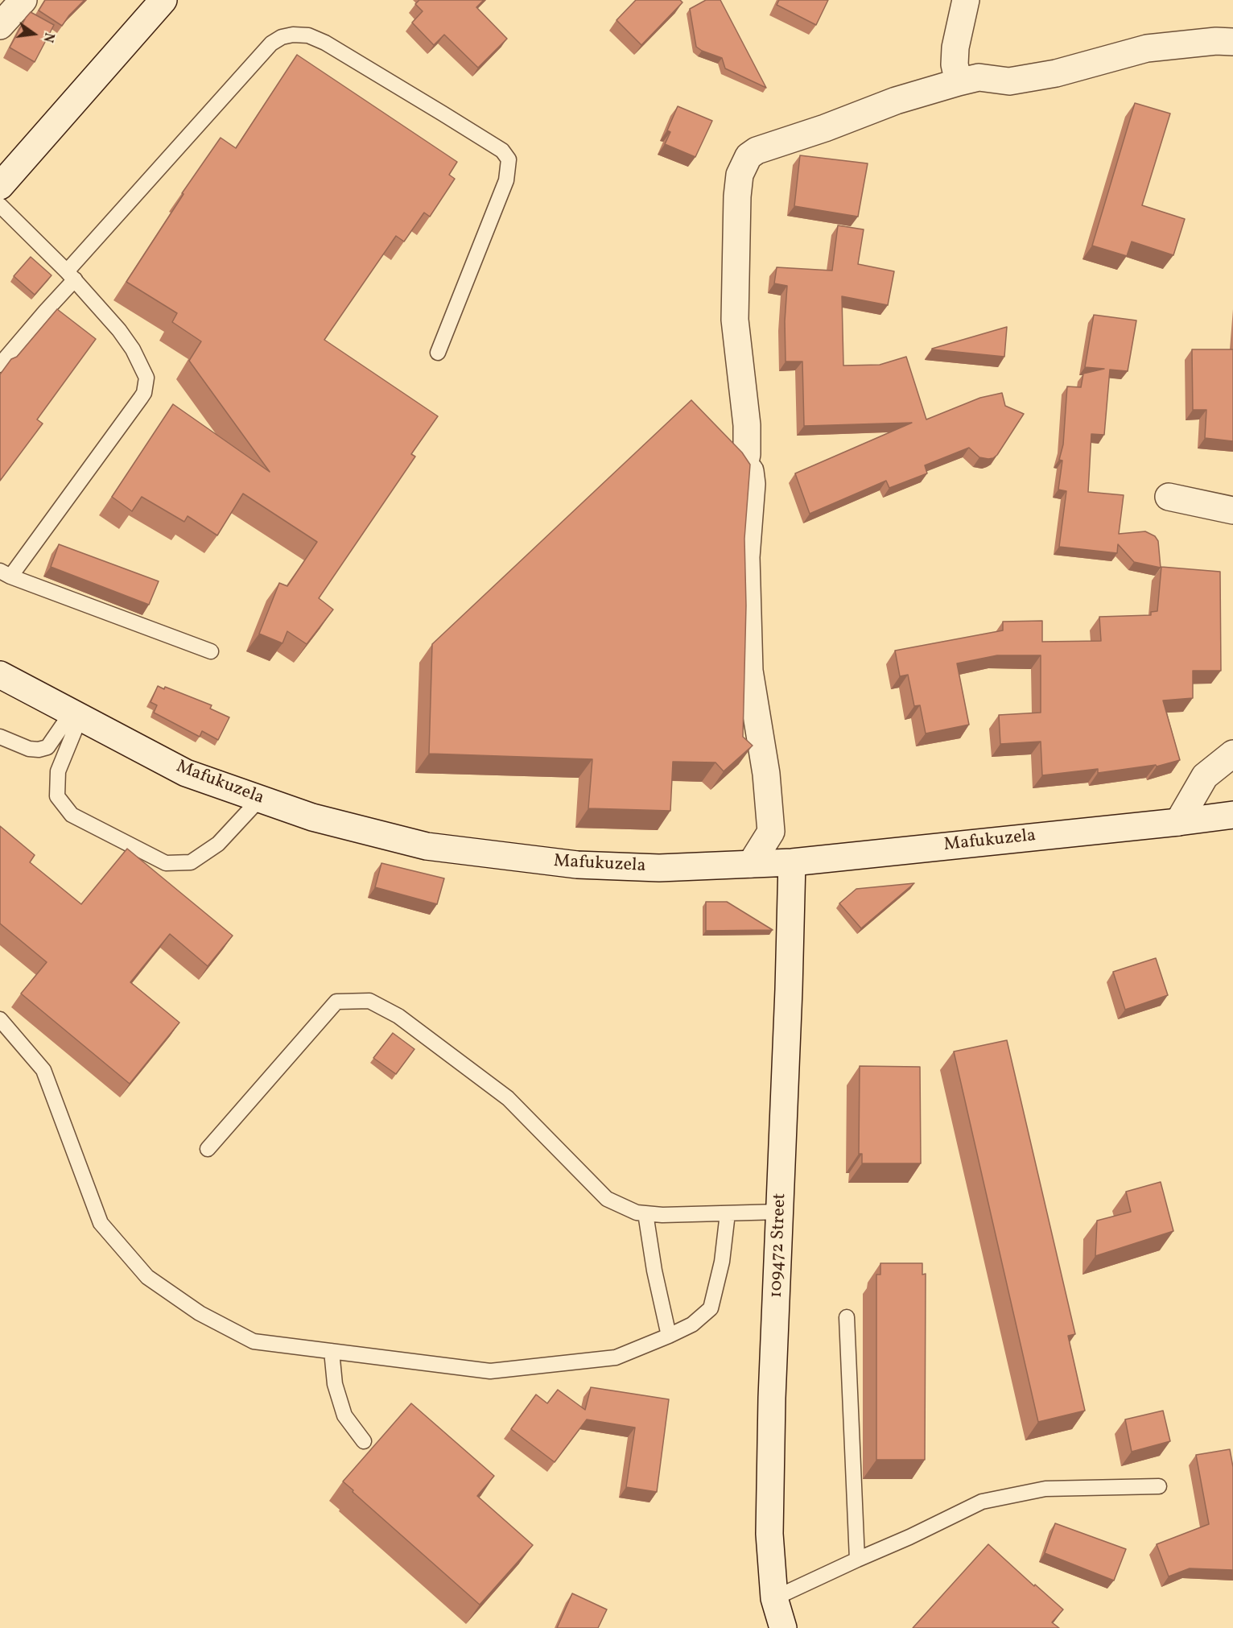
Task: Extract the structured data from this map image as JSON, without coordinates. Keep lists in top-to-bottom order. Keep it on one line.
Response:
{"streets":{"street":["Mafukuzela","109472 Street"]},"crossings":[["Mafukuzela","109472 Street"]],"north":"right"}
